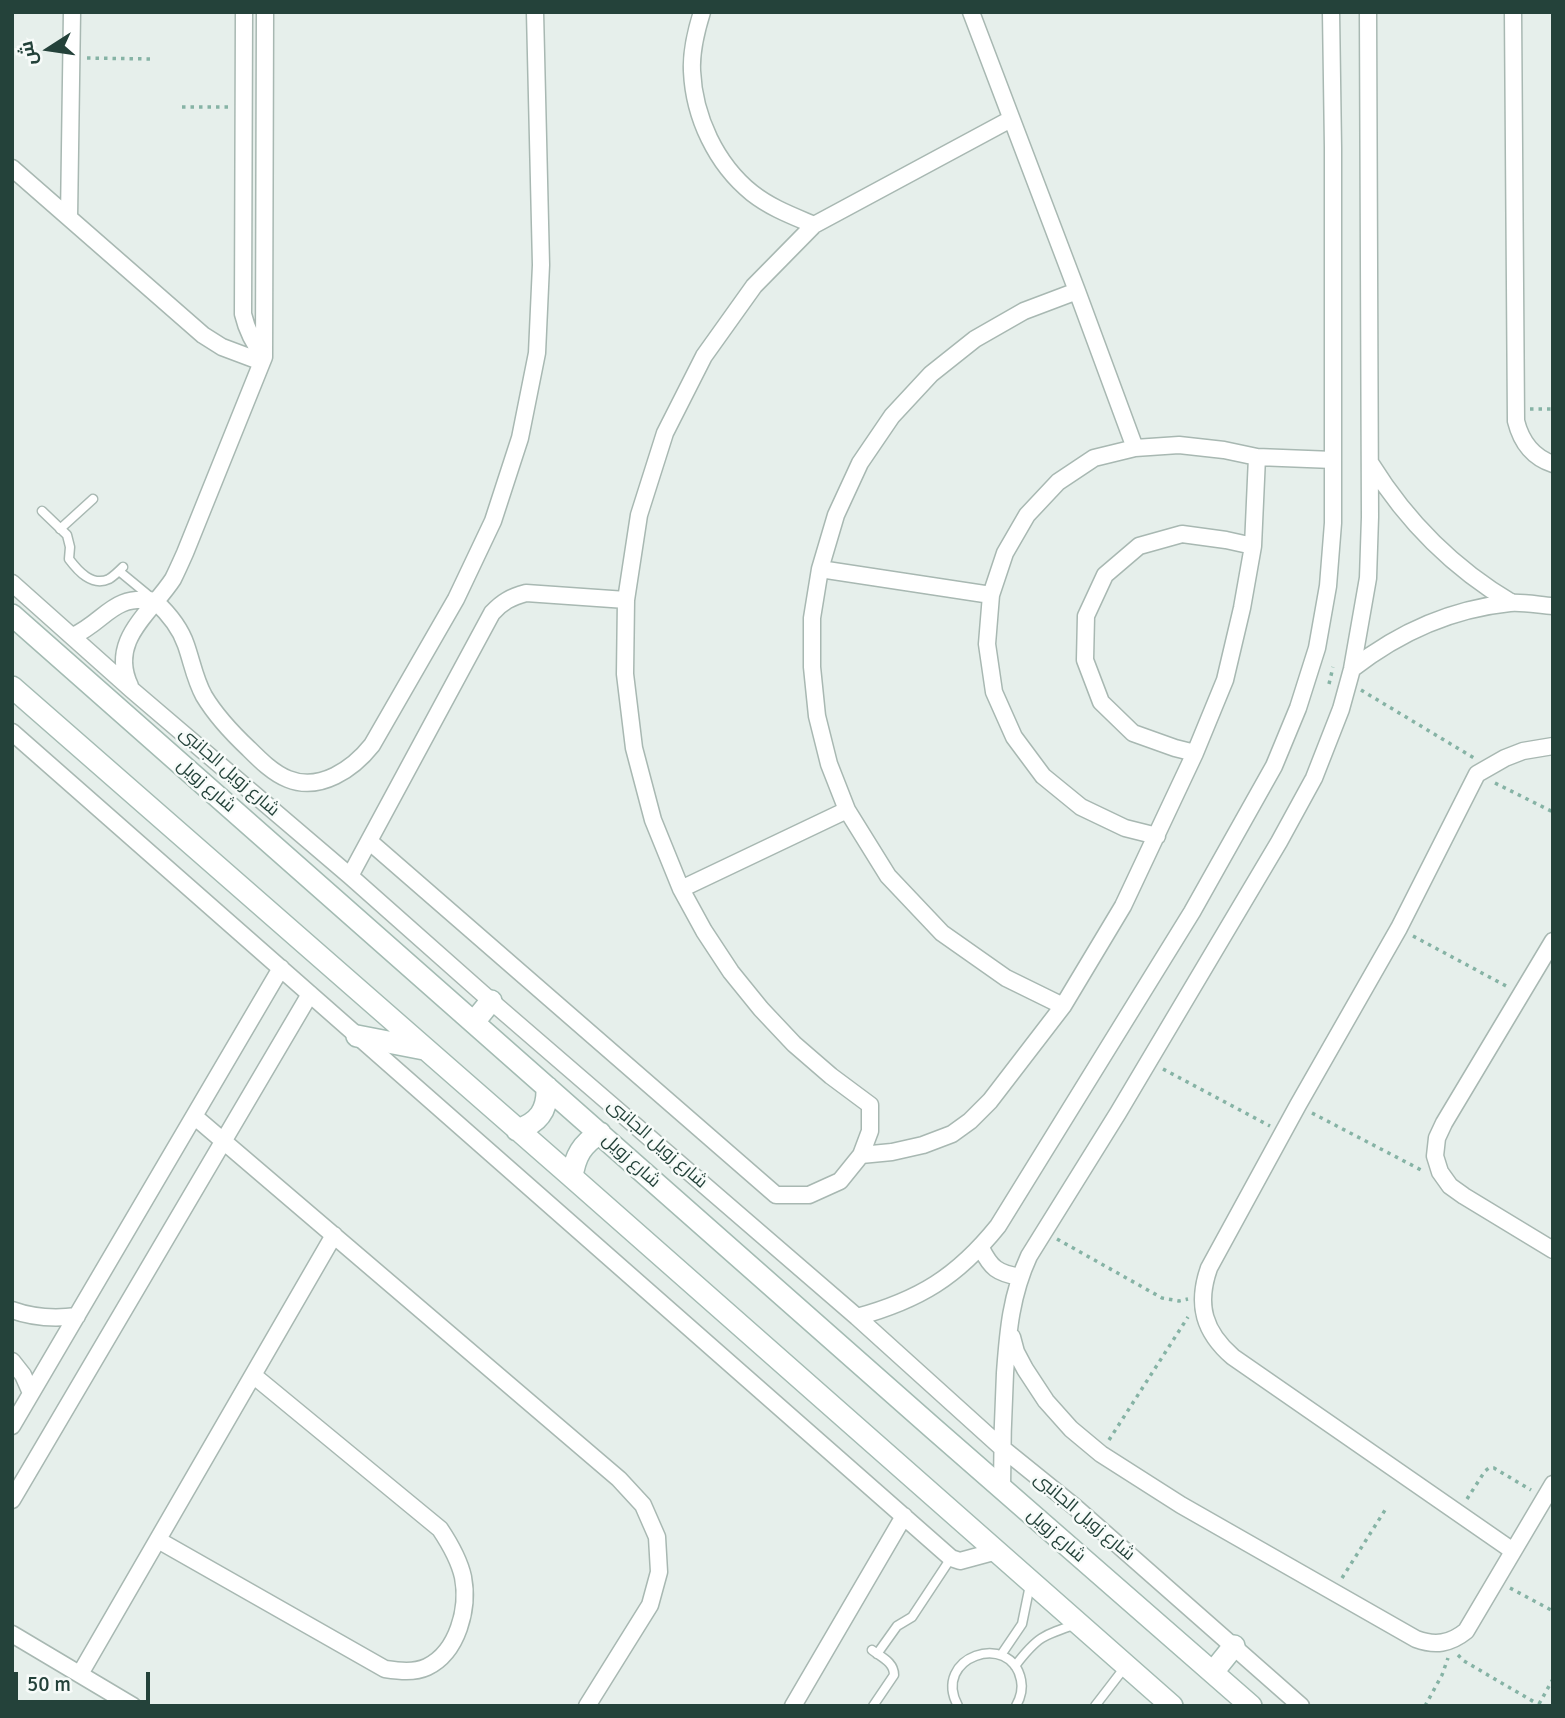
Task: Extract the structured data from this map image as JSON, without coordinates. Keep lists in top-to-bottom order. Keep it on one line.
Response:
{"streets":{"main road":["شارع زويل"],"street":["شارع زويل الجانبى"]},"scale_bar":"50 m","north":"left"}
